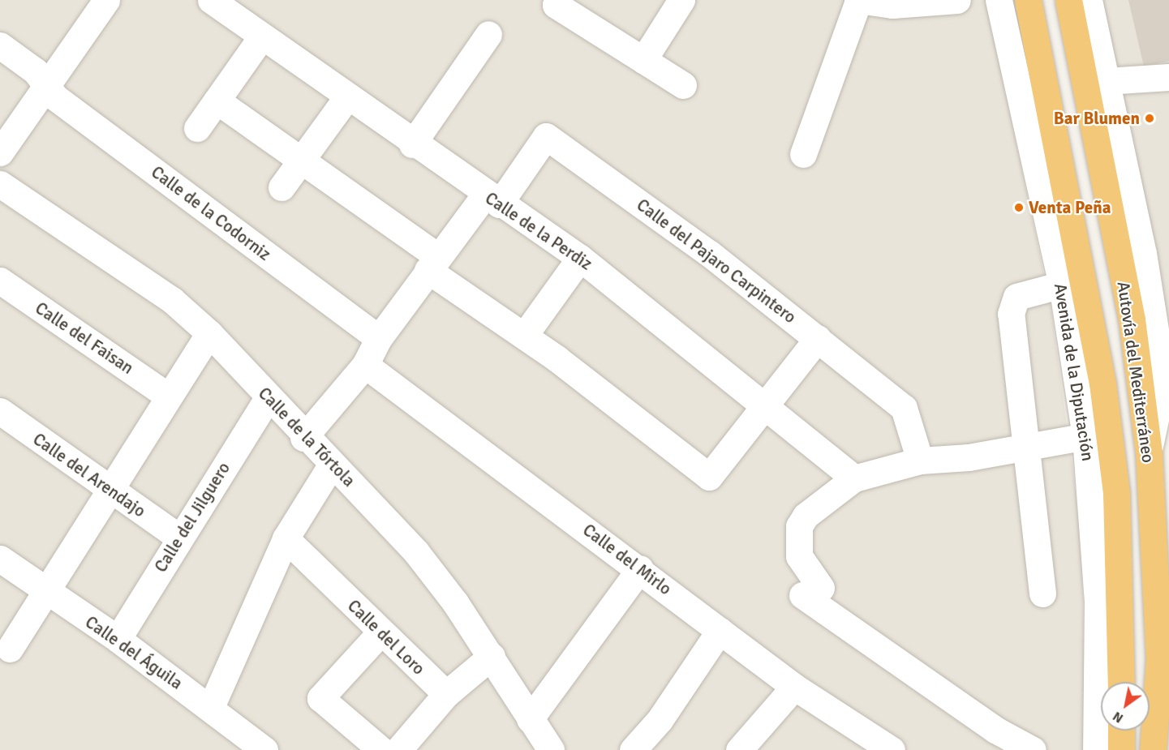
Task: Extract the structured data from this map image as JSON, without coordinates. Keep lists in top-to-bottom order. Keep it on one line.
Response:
{"streets":{"highway":["Autovía del Mediterráneo"],"street":["Calle de la Codorniz","Calle de la Perdiz","Calle del Pajaro Carpintero","Calle del Faisan","Avenida de la Diputación","Calle de la Tórtola","Calle del Arendajo","Calle del Jilguero","Calle del Mirlo","Calle del Loro","Calle del Águila"]},"crossings":[["Calle de la Perdiz","Calle del Pajaro Carpintero"],["Calle de la Tórtola","Calle del Jilguero"],["Calle del Arendajo","Calle del Jilguero"],["Calle del Jilguero","Calle del Águila"]],"places":["Bar Blumen","Venta Peña"],"north":"bottom left"}
